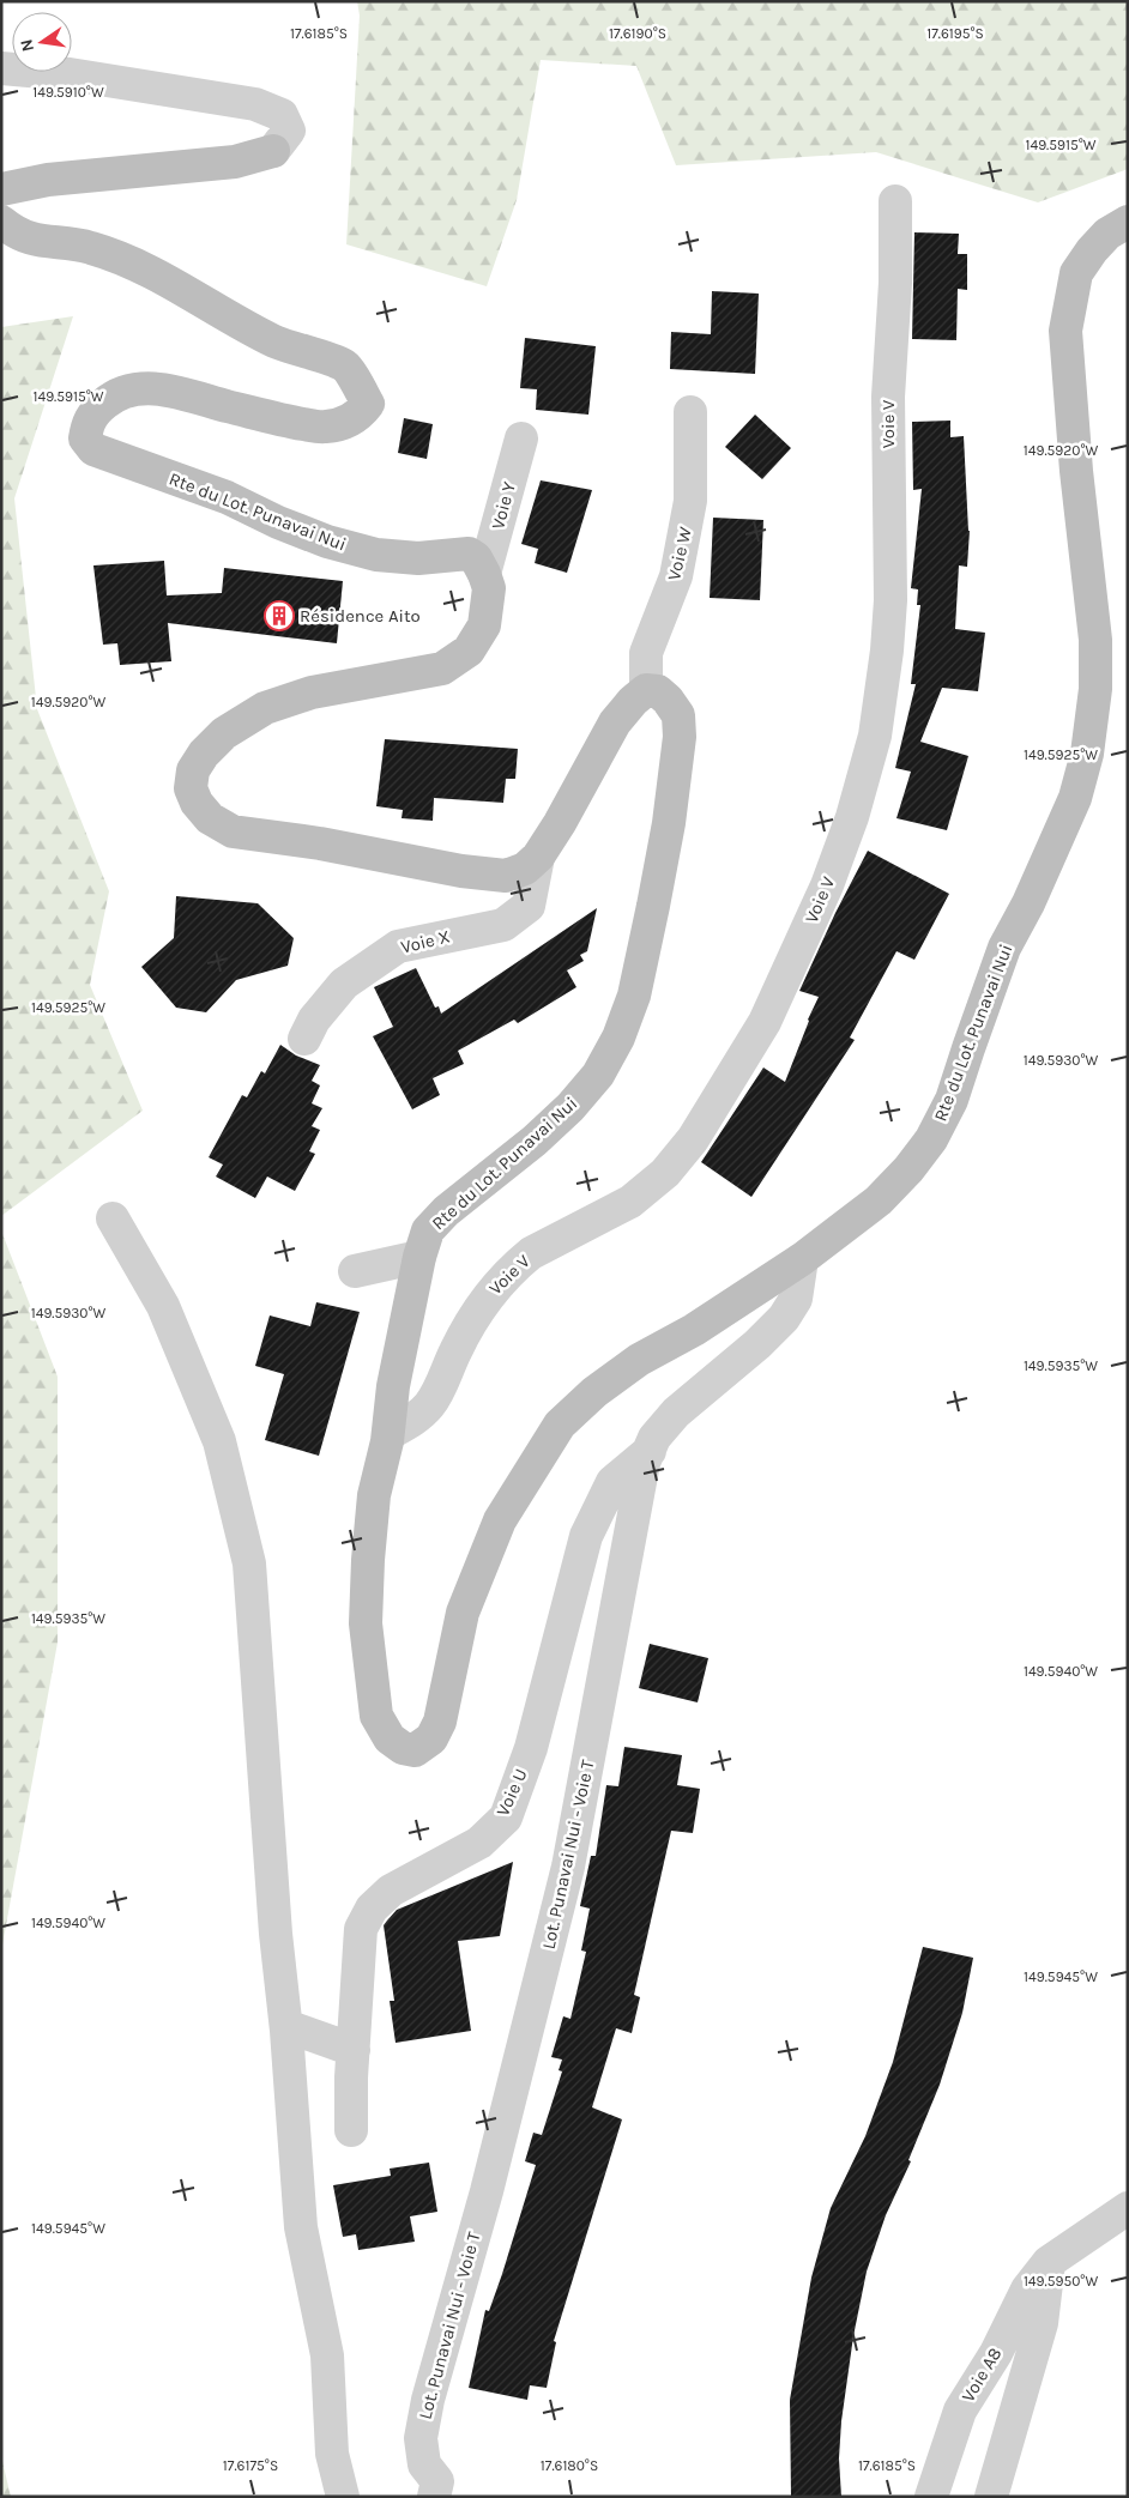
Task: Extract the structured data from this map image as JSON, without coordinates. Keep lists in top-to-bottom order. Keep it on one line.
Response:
{"streets":{"main road":["Rte du Lot. Punavai Nui"],"street":["Voie V","Voie Y","Voie W","Voie X","Voie U","Lot. Punavai Nui - Voie T","Voie A8"]},"crossings":[["Voie V","Rte du Lot. Punavai Nui"],["Voie Y","Rte du Lot. Punavai Nui"],["Rte du Lot. Punavai Nui","Voie W"],["Rte du Lot. Punavai Nui","Lot. Punavai Nui - Voie T"],["Voie U","Lot. Punavai Nui - Voie T"]],"places":{"building":["Résidence Aito"]},"north":"left","coordinates":["17.6185°S","17.6190°S","17.6195°S","149.5910°W","149.5915°W","149.5920°W","149.5925°W","149.5930°W","149.5935°W","149.5940°W","149.5945°W","149.5950°W","17.6175°S","17.6180°S"]}
